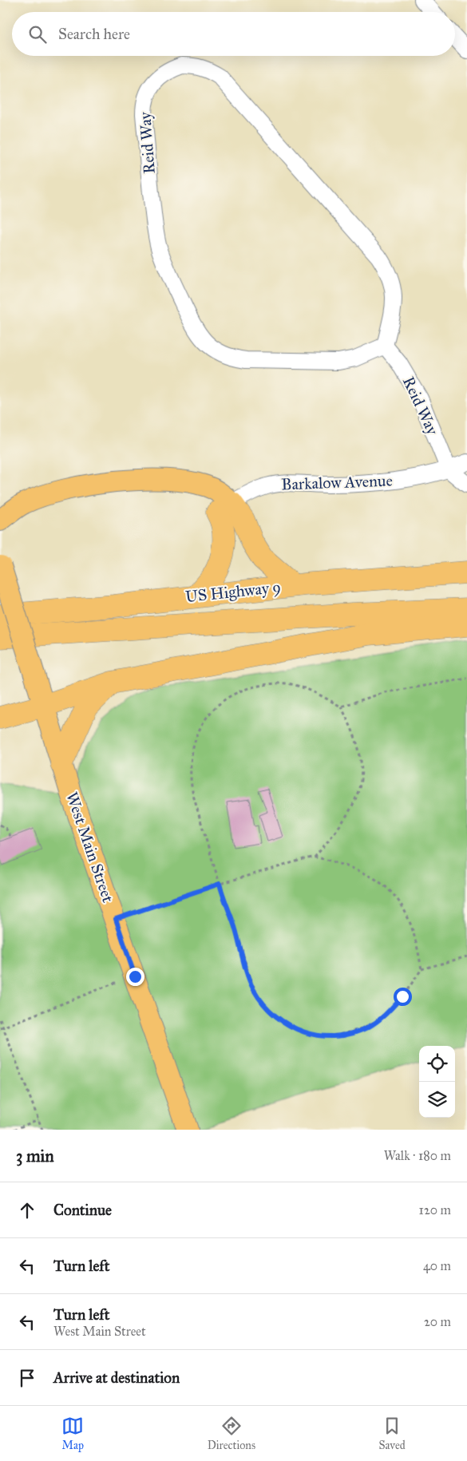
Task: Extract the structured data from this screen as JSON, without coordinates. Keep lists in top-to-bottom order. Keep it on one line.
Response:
{"streets":{"highway":["US Highway 9"],"main road":["West Main Street"],"street":["Reid Way","Barkalow Avenue"]},"crossings":[["Reid Way","Barkalow Avenue"]],"page":{"search":"Search here","heading":["3 min","Walk · 180 m"],"list":[["Continue","120 m"],["Turn left","40 m"],["Turn left","West Main Street","20 m"],"Arrive at destination"],"nav":["Map","Directions","Saved"]}}
